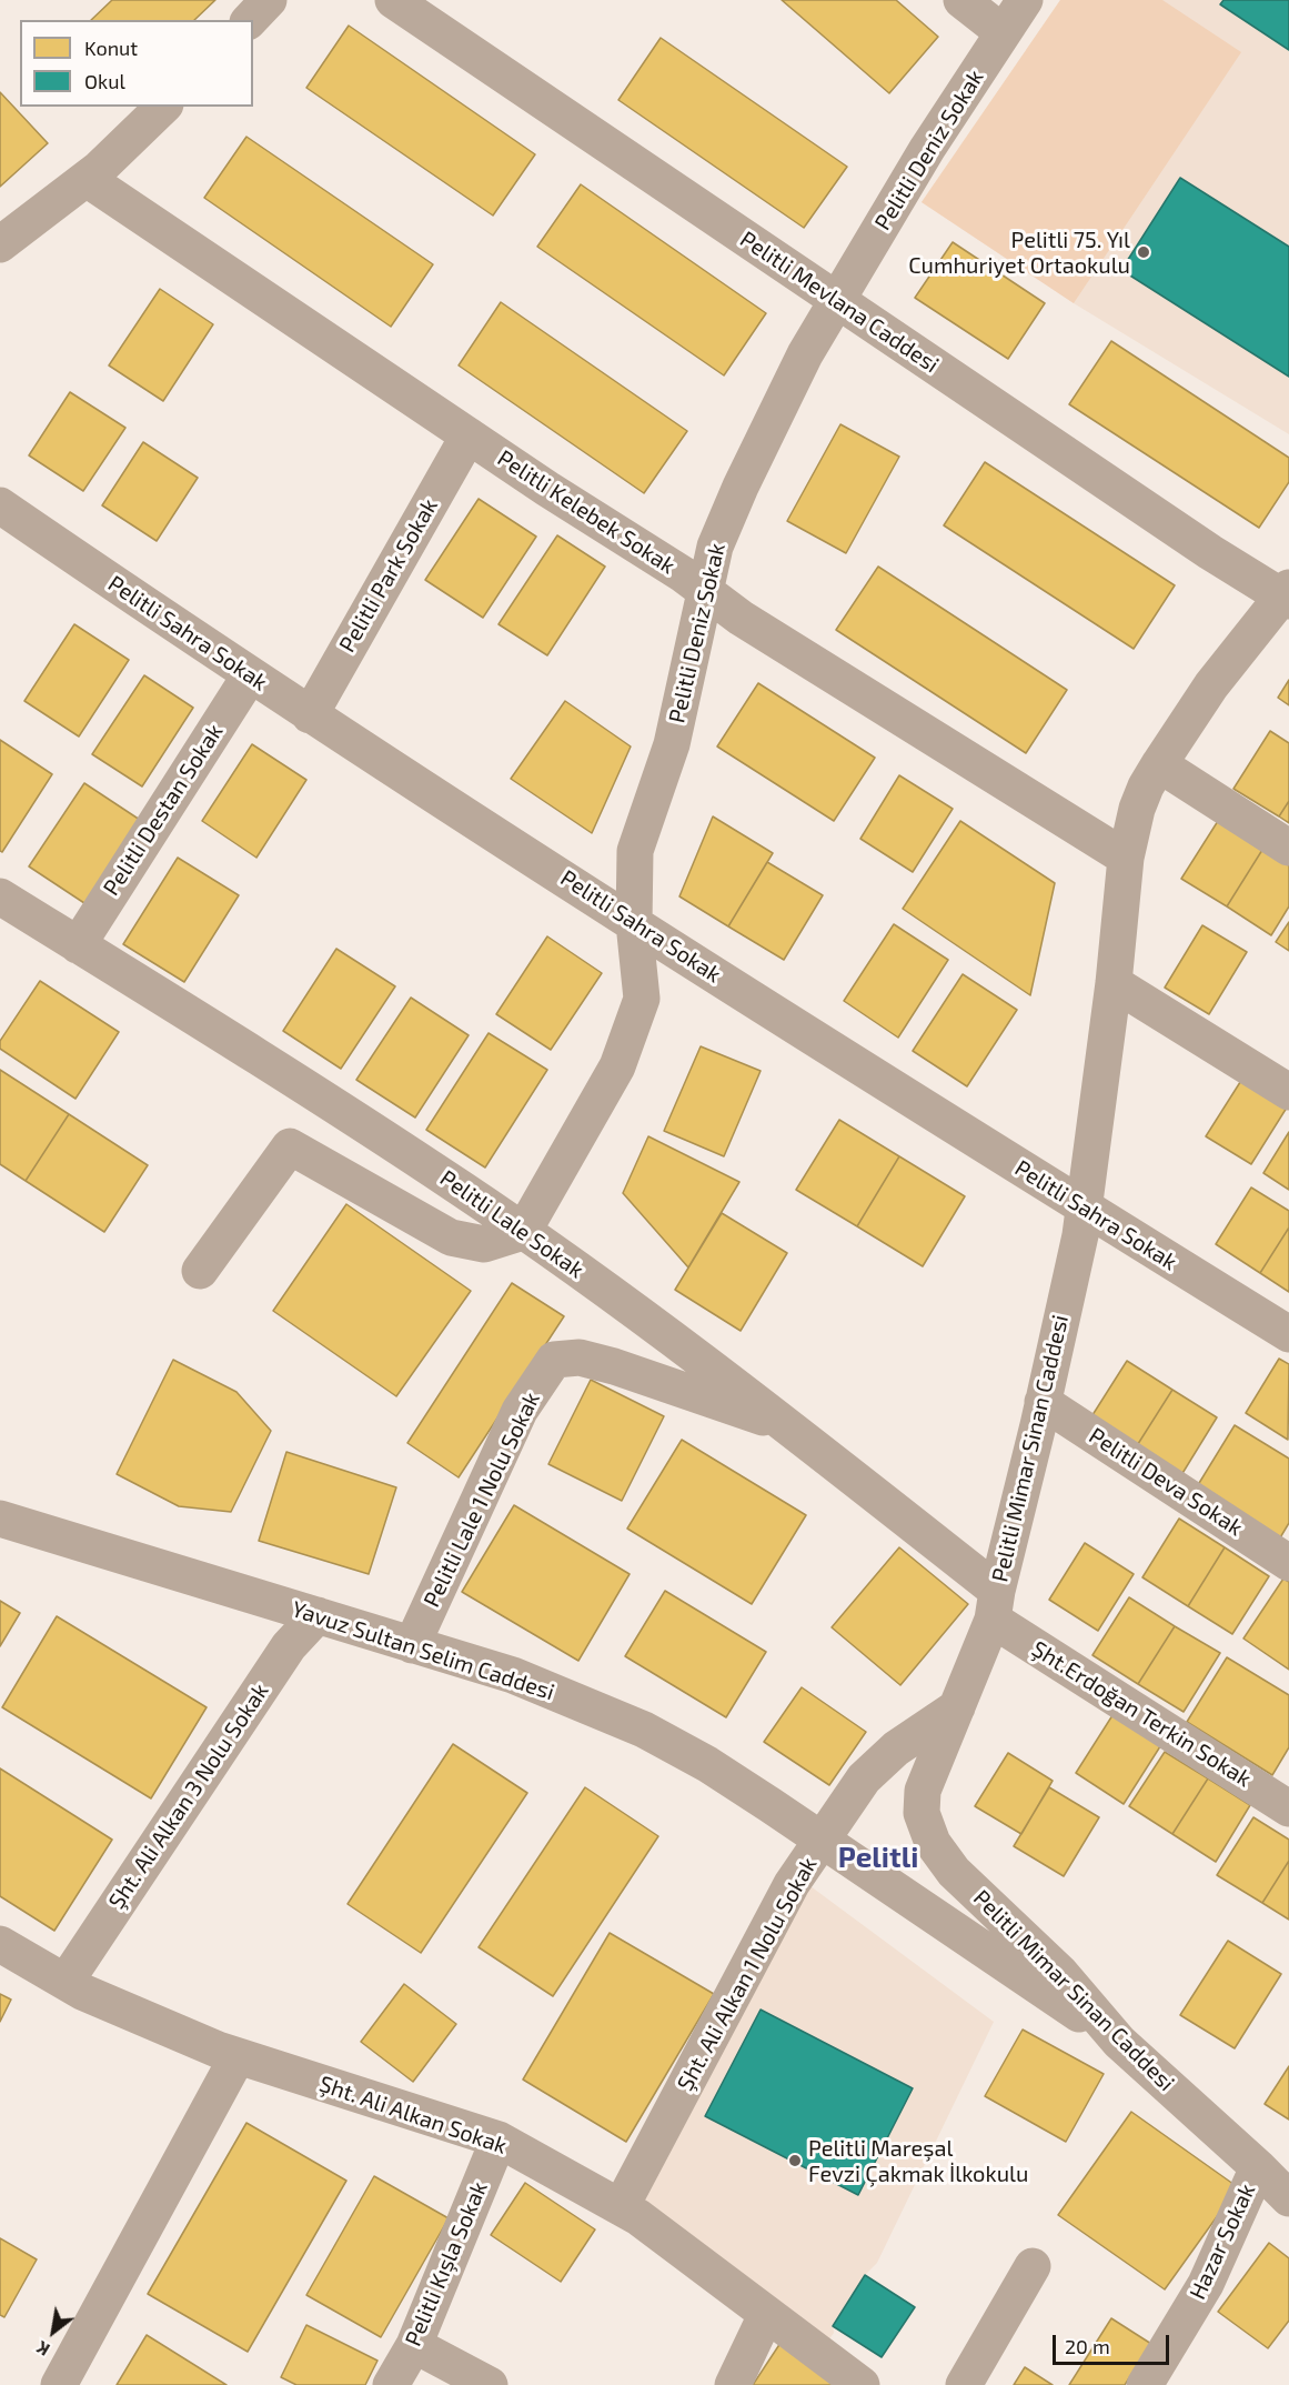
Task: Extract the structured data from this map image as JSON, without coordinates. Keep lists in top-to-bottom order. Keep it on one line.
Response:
{"streets":{"street":["Pelitli Deniz Sokak","Pelitli Mevlana Caddesi","Pelitli Kelebek Sokak","Pelitli Park Sokak","Pelitli Sahra Sokak","Pelitli Destan Sokak","Pelitli Lale Sokak","Pelitli Mimar Sinan Caddesi","Pelitli Deva Sokak","Pelitli Lale 1 Nolu Sokak","Yavuz Sultan Selim Caddesi","Şht.Erdoğan Terkin Sokak","Şht. Ali Alkan 3 Nolu Sokak","Şht. Ali Alkan 1 Nolu Sokak","Şht. Ali Alkan Sokak","Hazar Sokak","Pelitli Kışla Sokak"]},"crossings":[["Pelitli Deniz Sokak","Pelitli Mevlana Caddesi"],["Pelitli Deniz Sokak","Pelitli Kelebek Sokak"],["Pelitli Deniz Sokak","Pelitli Sahra Sokak"],["Pelitli Deniz Sokak","Pelitli Lale Sokak"],["Pelitli Mevlana Caddesi","Pelitli Mimar Sinan Caddesi"],["Pelitli Kelebek Sokak","Pelitli Park Sokak"],["Pelitli Kelebek Sokak","Pelitli Mimar Sinan Caddesi"],["Pelitli Park Sokak","Pelitli Sahra Sokak"],["Pelitli Sahra Sokak","Pelitli Destan Sokak"],["Pelitli Sahra Sokak","Pelitli Mimar Sinan Caddesi"],["Pelitli Destan Sokak","Pelitli Lale Sokak"],["Pelitli Lale Sokak","Pelitli Mimar Sinan Caddesi"],["Pelitli Lale Sokak","Pelitli Lale 1 Nolu Sokak"],["Pelitli Lale Sokak","Şht.Erdoğan Terkin Sokak"],["Pelitli Mimar Sinan Caddesi","Pelitli Deva Sokak"],["Pelitli Mimar Sinan Caddesi","Yavuz Sultan Selim Caddesi"],["Pelitli Mimar Sinan Caddesi","Şht.Erdoğan Terkin Sokak"],["Pelitli Mimar Sinan Caddesi","Şht. Ali Alkan 1 Nolu Sokak"],["Pelitli Mimar Sinan Caddesi","Hazar Sokak"],["Pelitli Lale 1 Nolu Sokak","Yavuz Sultan Selim Caddesi"],["Yavuz Sultan Selim Caddesi","Şht. Ali Alkan 3 Nolu Sokak"],["Yavuz Sultan Selim Caddesi","Şht. Ali Alkan 1 Nolu Sokak"],["Şht. Ali Alkan 3 Nolu Sokak","Şht. Ali Alkan Sokak"],["Şht. Ali Alkan 1 Nolu Sokak","Şht. Ali Alkan Sokak"],["Şht. Ali Alkan Sokak","Pelitli Kışla Sokak"]],"districts":["Pelitli"],"places":["Pelitli 75. Yıl Cumhuriyet Ortaokulu","Pelitli Mareşal Fevzi Çakmak İlkokulu"],"legend":["Konut","Okul"],"scale_bar":"20 m","north":"bottom left"}
